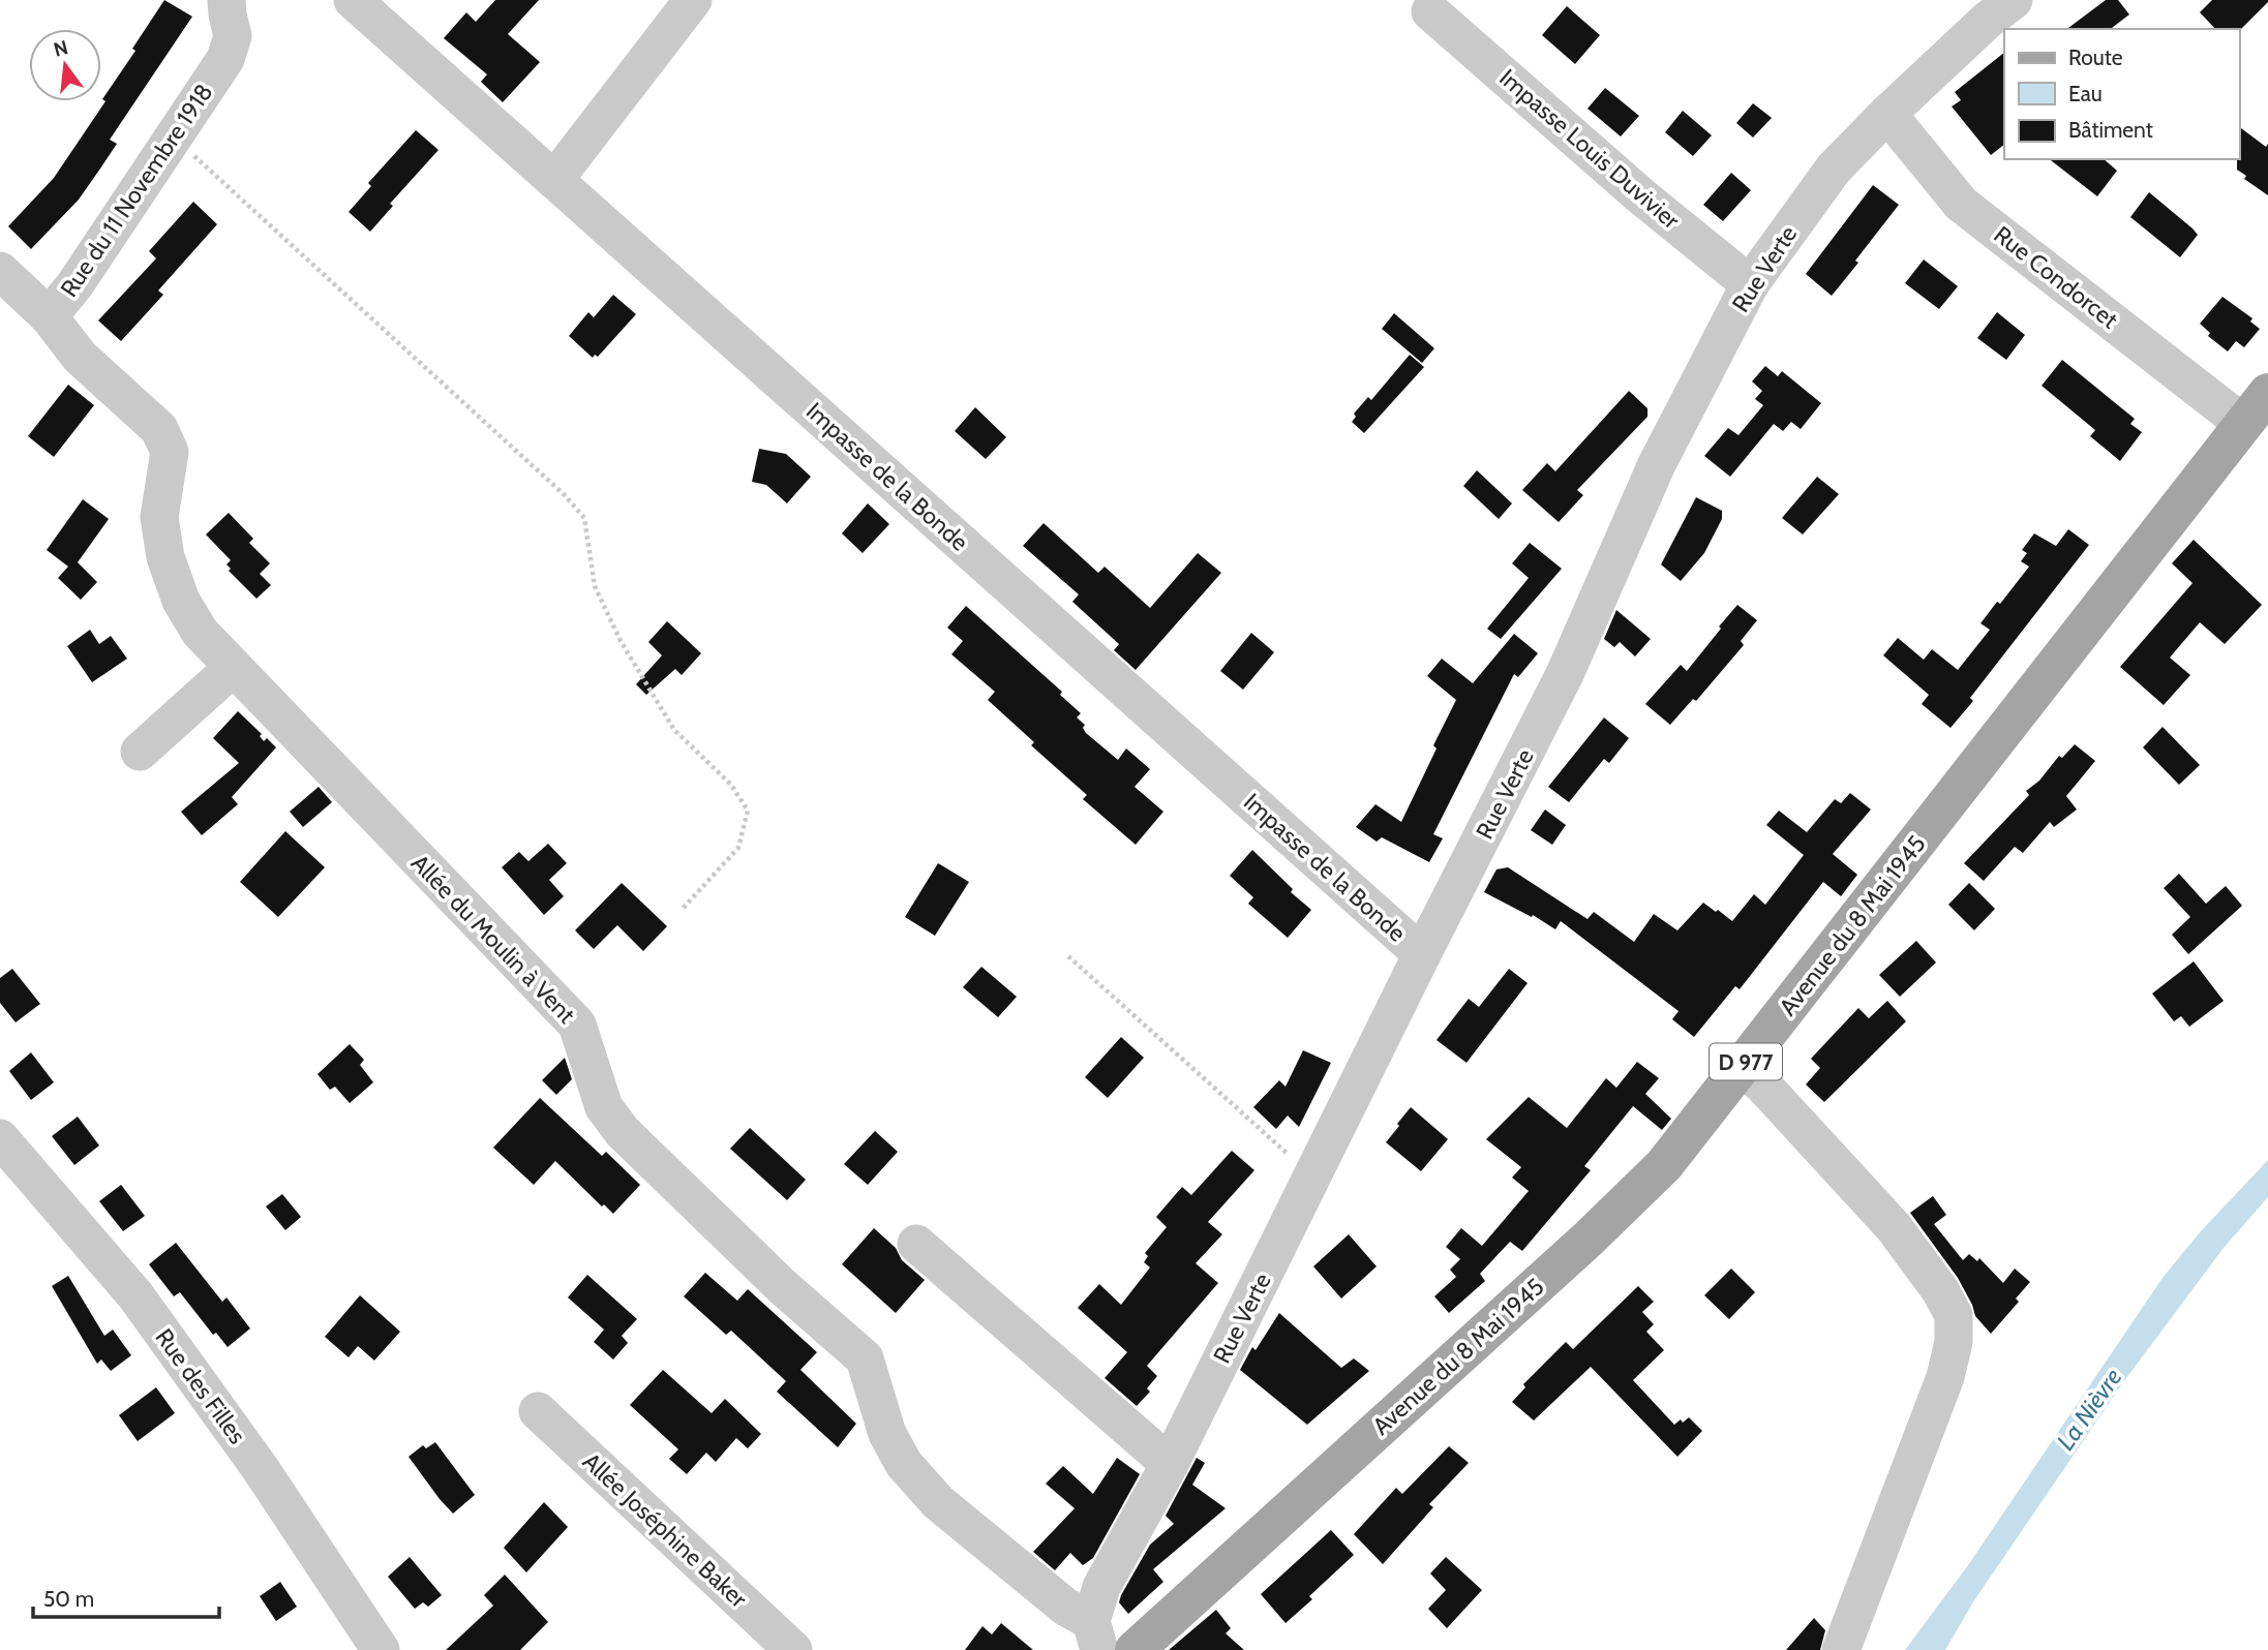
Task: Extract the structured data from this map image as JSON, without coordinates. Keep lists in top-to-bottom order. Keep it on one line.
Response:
{"streets":{"main road":["Avenue du 8 Mai 1945","D 977"],"street":["Impasse Louis Duvivier","Rue du 11 Novembre 1918","Rue Verte","Rue Condorcet","Impasse de la Bonde","Allée du Moulin à Vent","Rue des Filles","Allée Joséphine Baker"]},"crossings":[["Impasse Louis Duvivier","Rue Verte"],["Rue du 11 Novembre 1918","Allée du Moulin à Vent"],["Rue Verte","Rue Condorcet"],["Rue Verte","Impasse de la Bonde"],["Rue Verte","Allée du Moulin à Vent"],["Rue Condorcet","Avenue du 8 Mai 1945"]],"water":["La Nièvre"],"legend":["Route","Eau","Bâtiment"],"scale_bar":"50 m","north":"top"}
